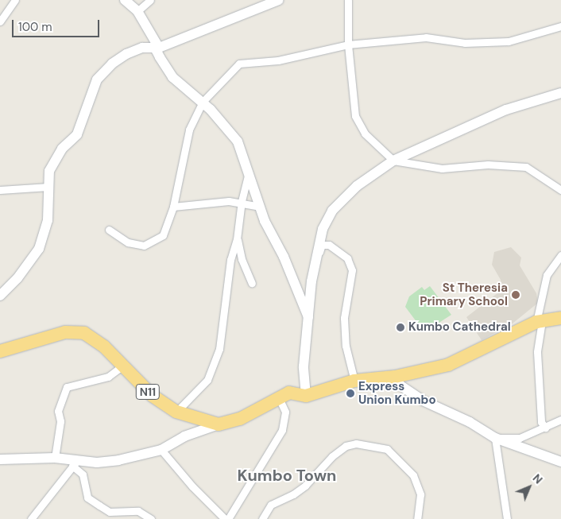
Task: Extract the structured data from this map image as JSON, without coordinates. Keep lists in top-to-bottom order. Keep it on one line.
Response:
{"streets":{"highway":["N11"]},"districts":["Kumbo Town"],"places":["St Theresia Primary School","Kumbo Cathedral","Express Union Kumbo"],"scale_bar":"100 m","north":"top right"}
